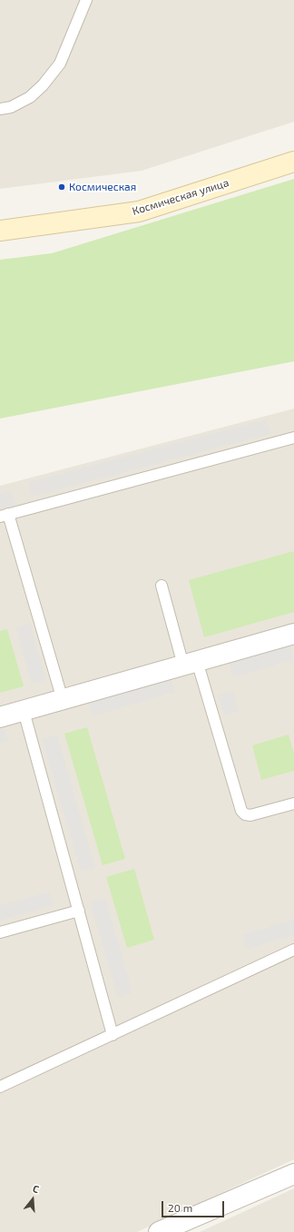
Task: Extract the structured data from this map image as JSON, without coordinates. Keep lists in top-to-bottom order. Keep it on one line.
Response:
{"streets":{"street":["Космическая улица"]},"places":["Космическая"],"scale_bar":"20 m","north":"top"}
